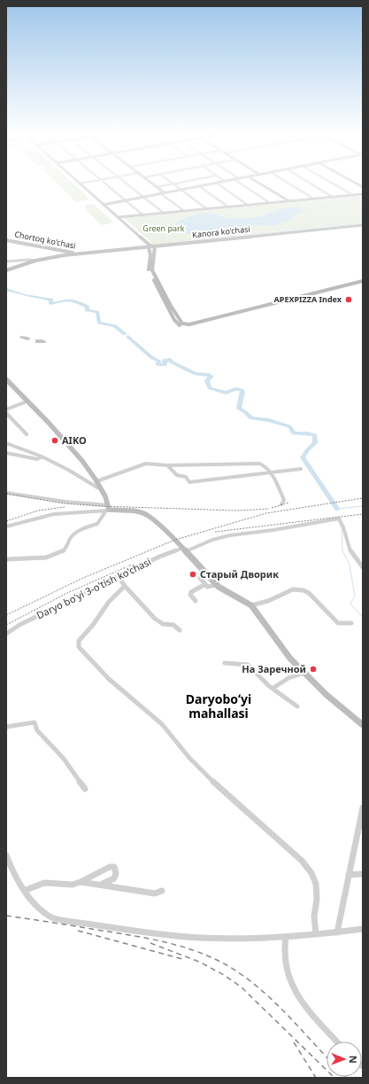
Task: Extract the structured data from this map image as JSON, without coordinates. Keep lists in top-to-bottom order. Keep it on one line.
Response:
{"streets":{"street":["Kanora ko'chasi","Chortoq ko'chasi","Daryo bo'yi 3-o'tish ko'chasi"]},"districts":["Daryoboʻyi mahallasi"],"parks":["Green park"],"places":["APEXPIZZA Index","AIKO","Старый Дворик","На Заречной"],"north":"right"}
